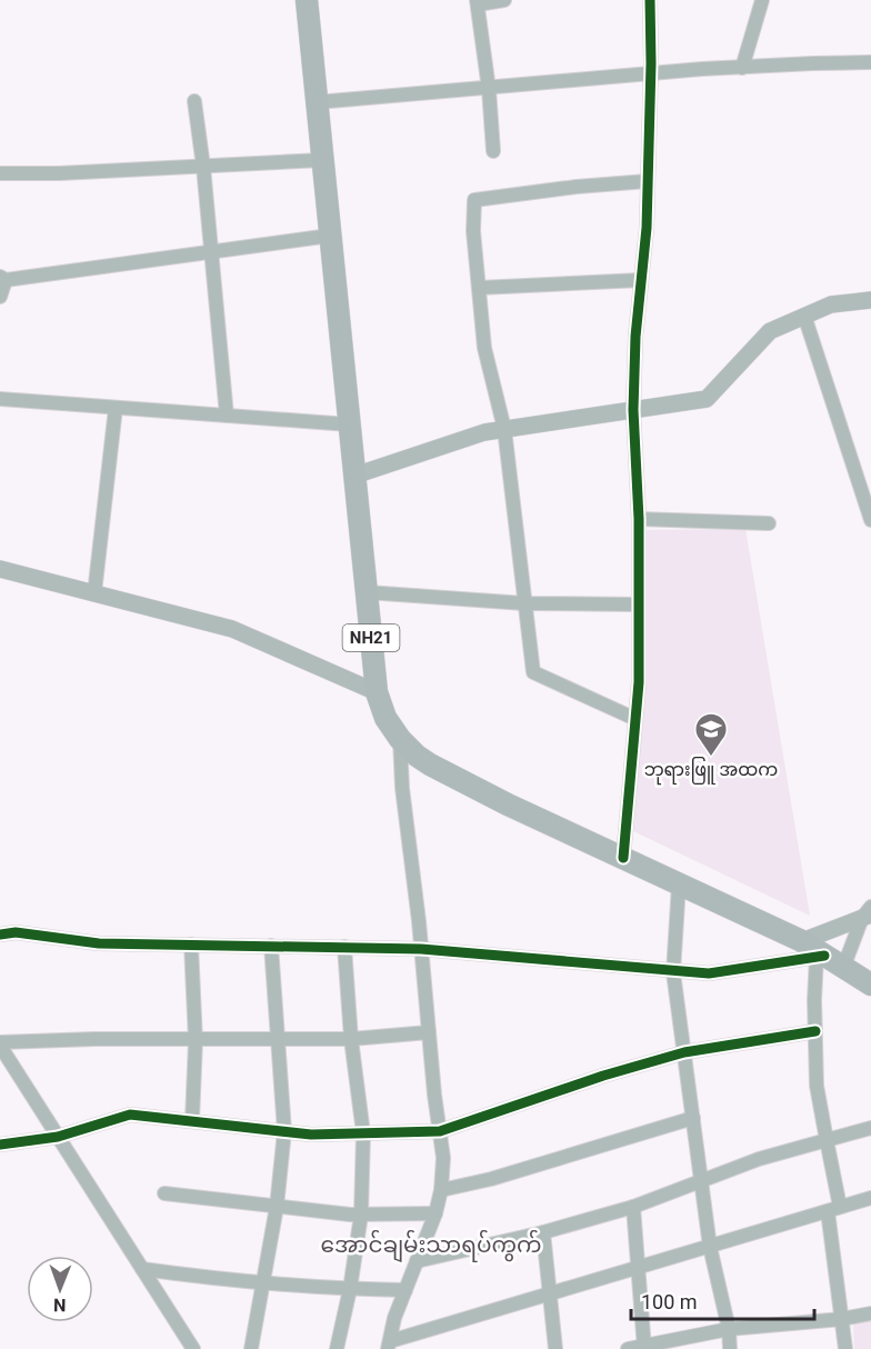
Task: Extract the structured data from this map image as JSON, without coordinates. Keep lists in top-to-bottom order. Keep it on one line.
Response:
{"streets":{"highway":["NH21"]},"districts":["အောင်ချမ်းသာရပ်ကွက်"],"places":{"school or university":["ဘုရားဖြူ အထက"]},"scale_bar":"100 m","north":"bottom"}
